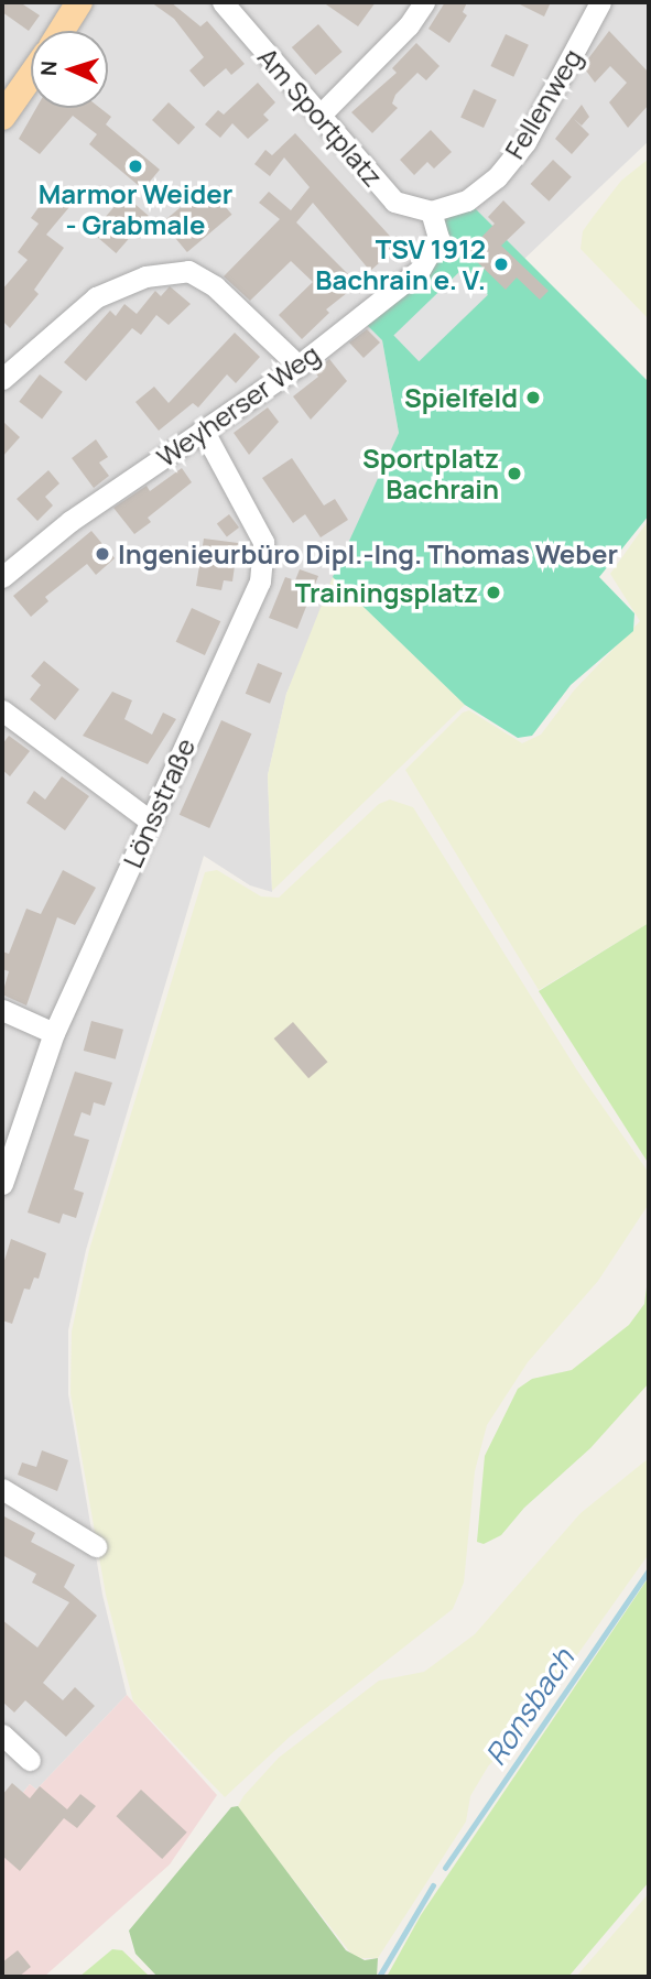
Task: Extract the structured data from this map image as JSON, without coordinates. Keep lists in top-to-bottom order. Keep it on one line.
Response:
{"streets":{"street":["Fellenweg","Am Sportplatz","Weyherser Weg","Lönsstraße"]},"crossings":[["Fellenweg","Am Sportplatz"],["Fellenweg","Weyherser Weg"],["Am Sportplatz","Weyherser Weg"],["Weyherser Weg","Lönsstraße"]],"water":["Ronsbach"],"places":["Marmor Weider - Grabmale","TSV 1912 Bachrain e. V.","Spielfeld","Sportplatz Bachrain","Ingenieurbüro Dipl.-Ing. Thomas Weber","Trainingsplatz"],"north":"left"}
